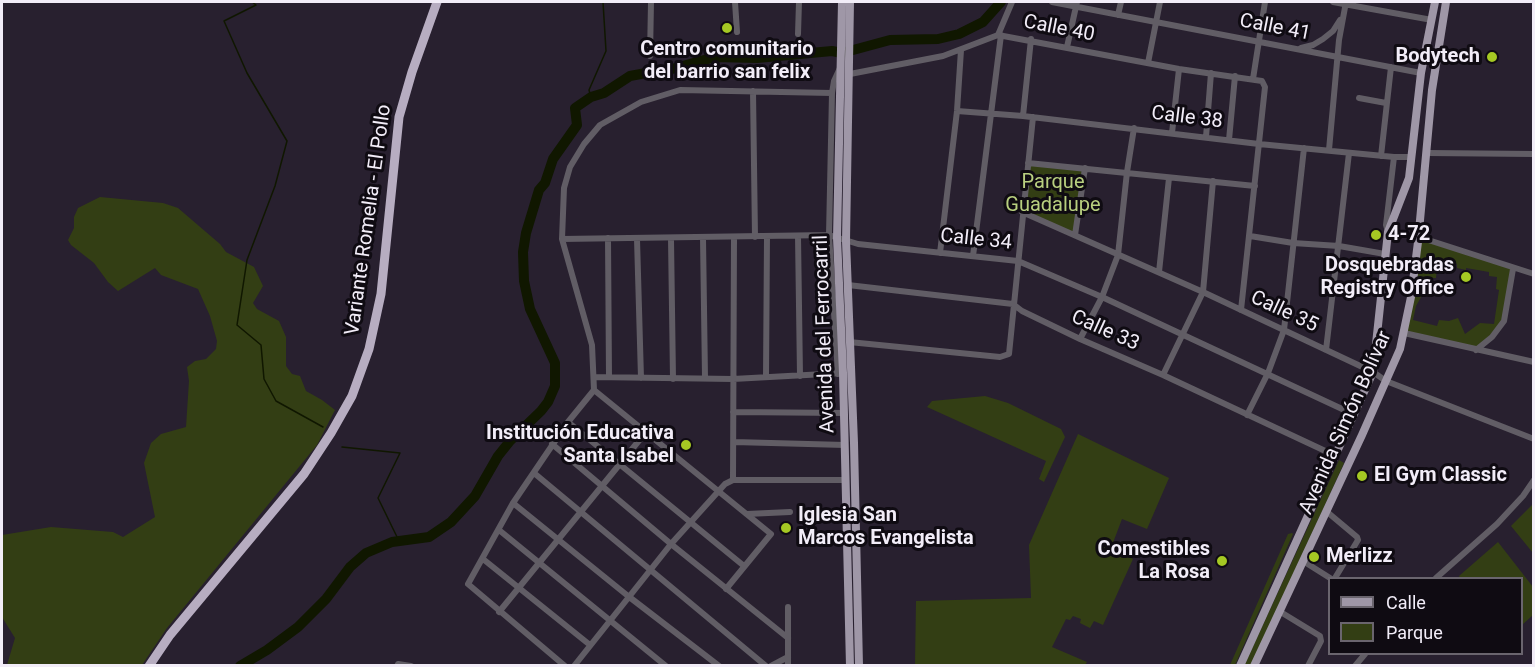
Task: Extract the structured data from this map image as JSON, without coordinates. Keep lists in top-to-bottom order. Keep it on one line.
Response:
{"streets":{"highway":["Variante Romelia - El Pollo"],"main road":["Avenida del Ferrocarril","Avenida Simón Bolívar"],"street":["Calle 41","Calle 40","Calle 38","Calle 34","Calle 35","Calle 33"]},"crossings":[["Calle 41","Avenida Simón Bolívar"],["Calle 40","Calle 38"],["Calle 40","Avenida del Ferrocarril"],["Calle 38","Avenida Simón Bolívar"],["Calle 34","Avenida del Ferrocarril"],["Calle 34","Avenida Simón Bolívar"],["Calle 35","Avenida Simón Bolívar"],["Calle 33","Avenida del Ferrocarril"],["Calle 33","Avenida Simón Bolívar"]],"parks":["Parque Guadalupe"],"places":["Centro comunitario del barrio san felix","Bodytech","4-72","Dosquebradas Registry Office","Institución Educativa Santa Isabel","El Gym Classic","Iglesia San Marcos Evangelista","Merlizz","Comestibles La Rosa"],"legend":["Calle","Parque"]}
